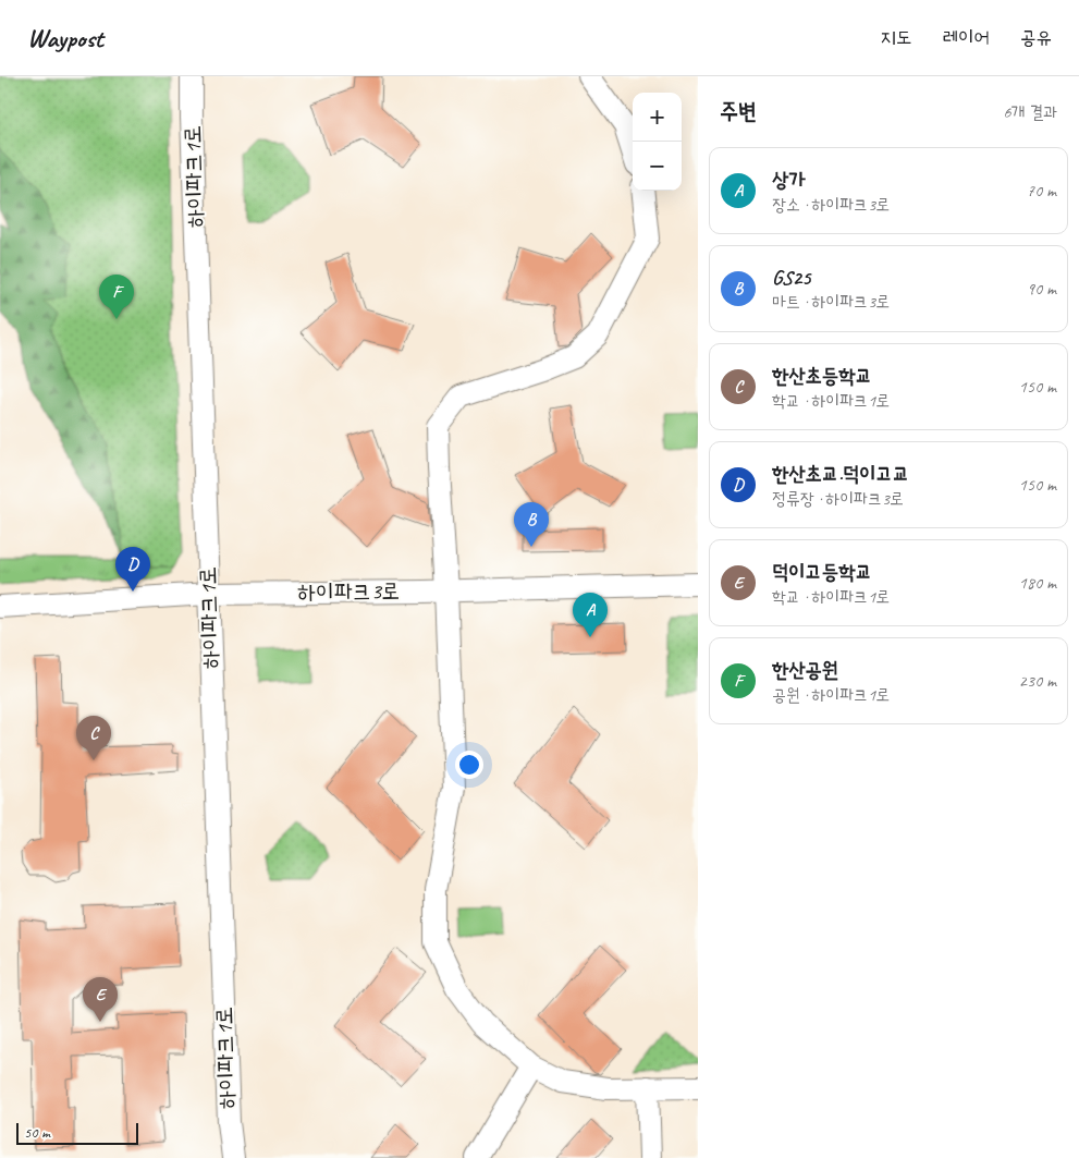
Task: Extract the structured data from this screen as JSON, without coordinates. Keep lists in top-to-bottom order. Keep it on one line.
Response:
{"streets":{"street":["하이파크1로","하이파크3로"]},"crossings":[["하이파크1로","하이파크3로"]],"scale_bar":"50 m","page":{"header":"Waypost","nav":["지도","레이어","공유"],"heading":["주변","6개 결과"],"map_buttons":["+","−"],"list":[{"mark":"A","name":"상가","note":"장소 · 하이파크3로","value":"70 m"},{"mark":"B","name":"GS25","note":"마트 · 하이파크3로","value":"90 m"},{"mark":"C","name":"한산초등학교","note":"학교 · 하이파크1로","value":"150 m"},{"mark":"D","name":"한산초교.덕이고교","note":"정류장 · 하이파크3로","value":"150 m"},{"mark":"E","name":"덕이고등학교","note":"학교 · 하이파크1로","value":"180 m"},{"mark":"F","name":"한산공원","note":"공원 · 하이파크1로","value":"230 m"}],"pins":["F","B","D","A","C","E"],"scale":"50 m"}}
